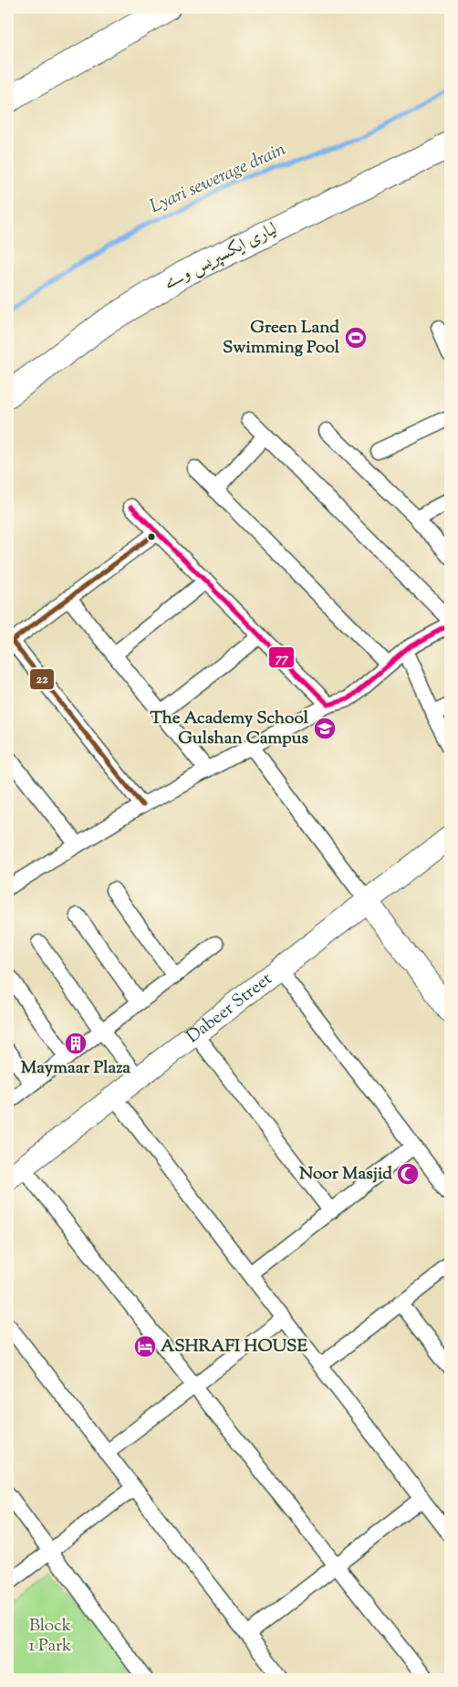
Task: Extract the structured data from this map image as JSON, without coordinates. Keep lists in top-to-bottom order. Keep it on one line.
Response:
{"streets":{"highway":["لیاری ایکسپریس وے"],"street":["Dabeer Street"]},"water":["Lyari sewerage drain"],"parks":["Block 1 Park"],"places":{"sports":["Green Land Swimming Pool"],"school or university":["The Academy School Gulshan Campus"],"building":["Maymaar Plaza"],"mosque":["Noor Masjid"],"hotel":["ASHRAFI HOUSE"]},"lines":["transit line 77","transit line 22"]}
